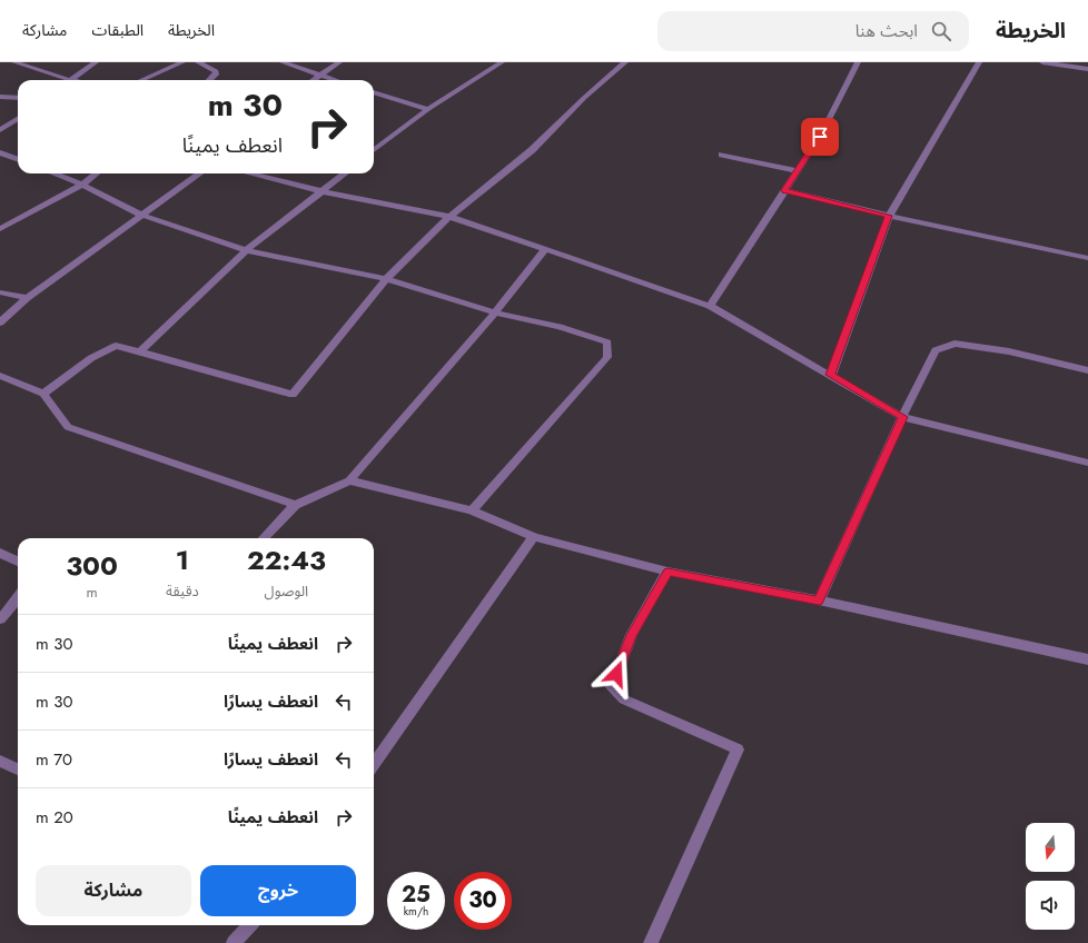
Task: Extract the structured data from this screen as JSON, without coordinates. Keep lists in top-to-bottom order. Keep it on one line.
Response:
{"north":"bottom","page":{"header":"الخريطة","search":"ابحث هنا","nav":["الخريطة","الطبقات","مشاركة"],"turn":["30 m","انعطف يمينًا"],"eta":["22:43","الوصول","1","دقيقة","300","m"],"list":[{"name":"انعطف يمينًا","value":"30 m"},{"name":"انعطف يسارًا","value":"30 m"},{"name":"انعطف يسارًا","value":"70 m"},{"name":"انعطف يمينًا","value":"20 m"}],"buttons":["خروج","مشاركة"],"speed":"25 km/h","limit":"30"}}
